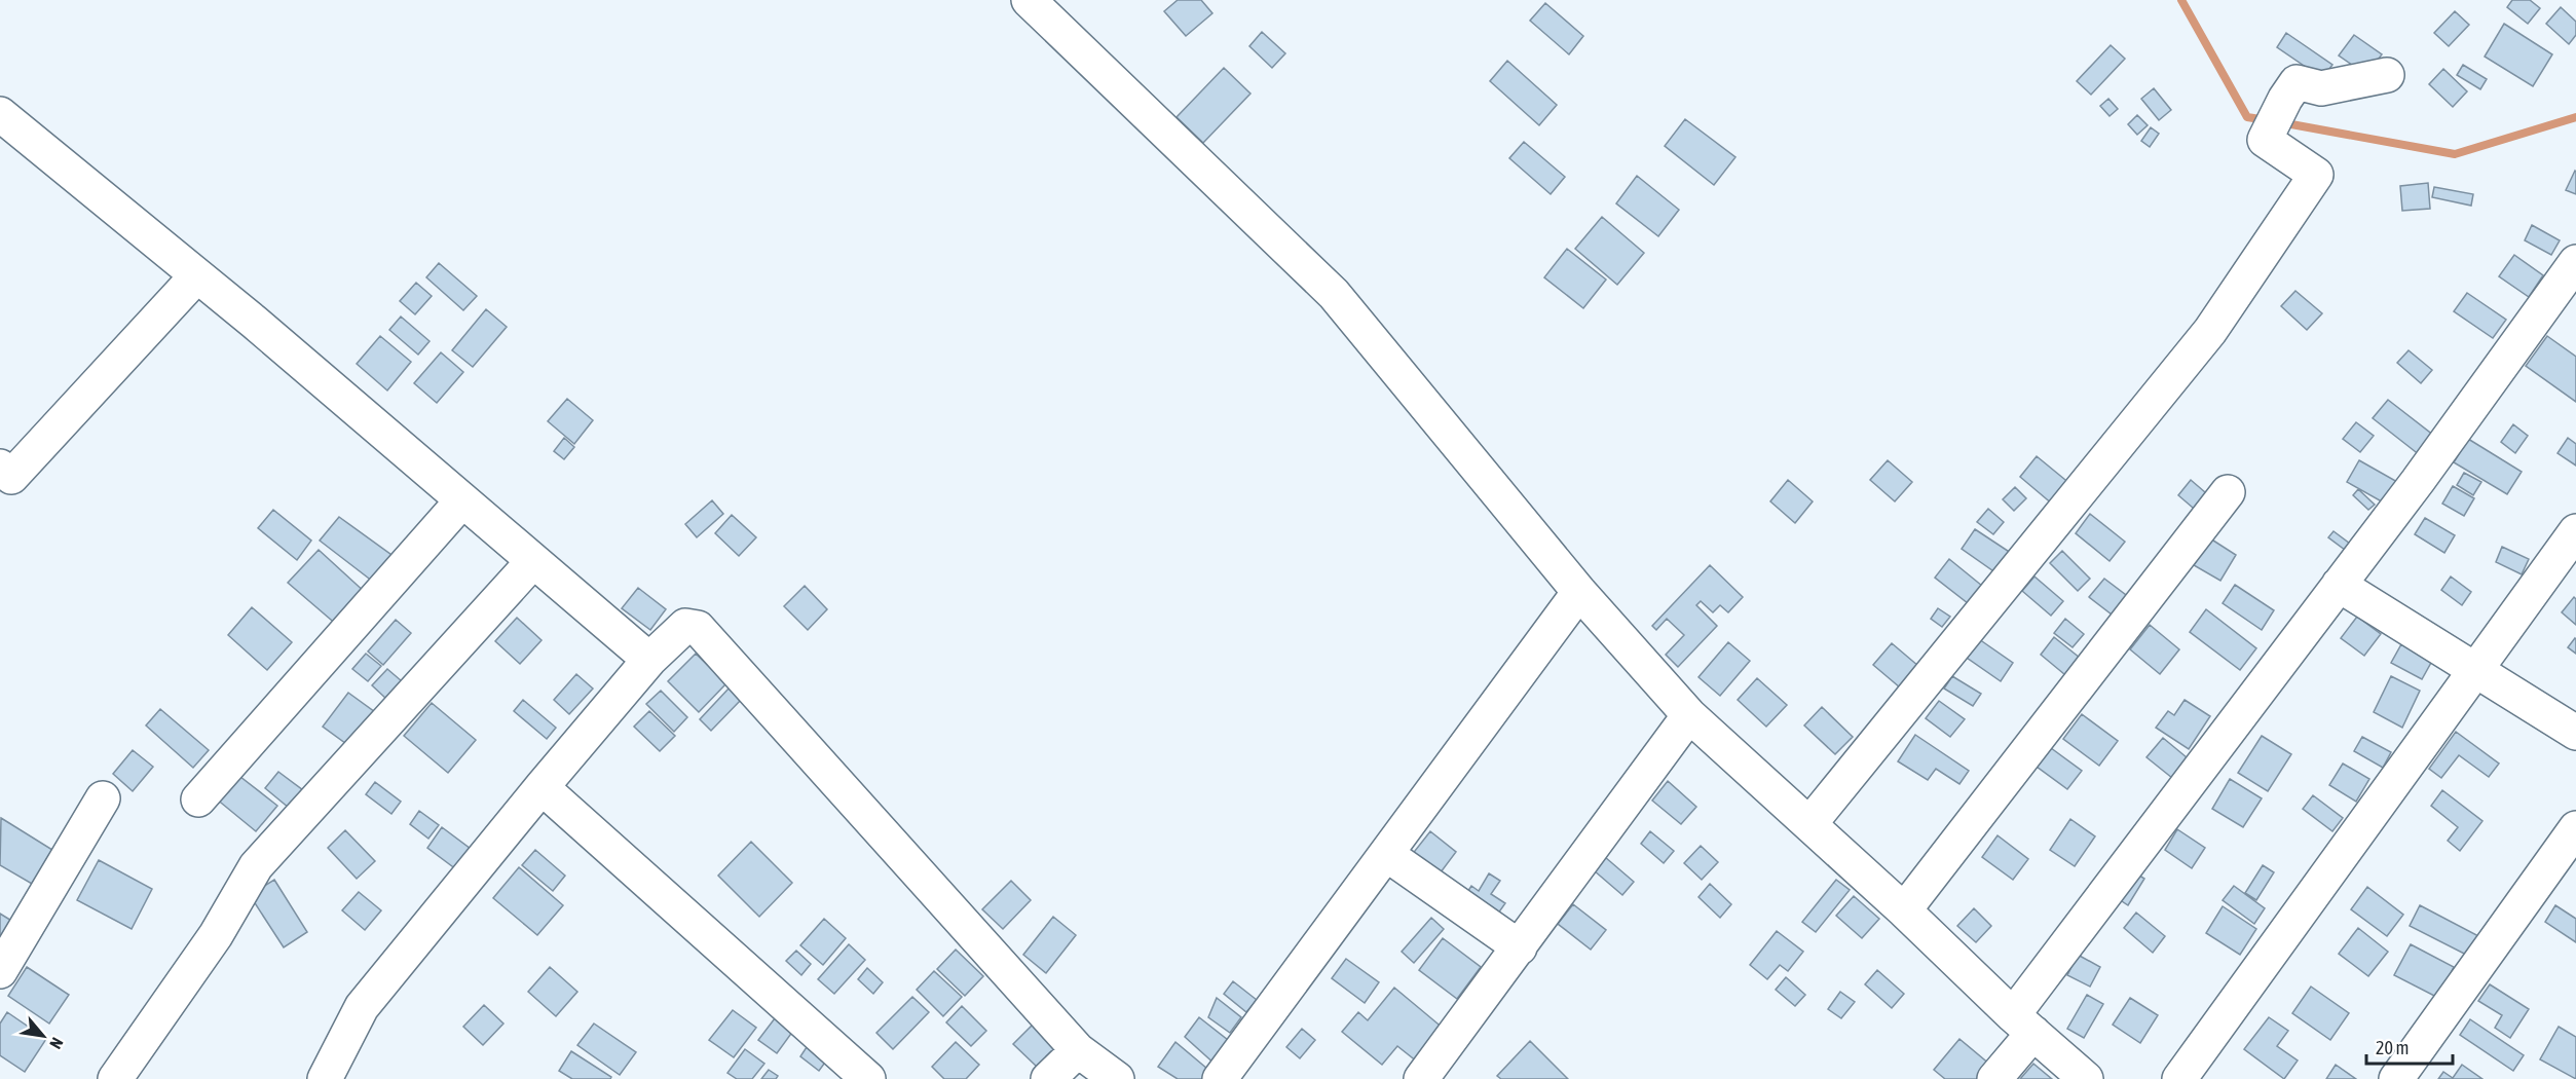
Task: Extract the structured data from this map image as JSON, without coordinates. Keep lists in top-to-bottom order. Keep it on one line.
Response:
{"scale_bar":"20 m","north":"bottom right"}
